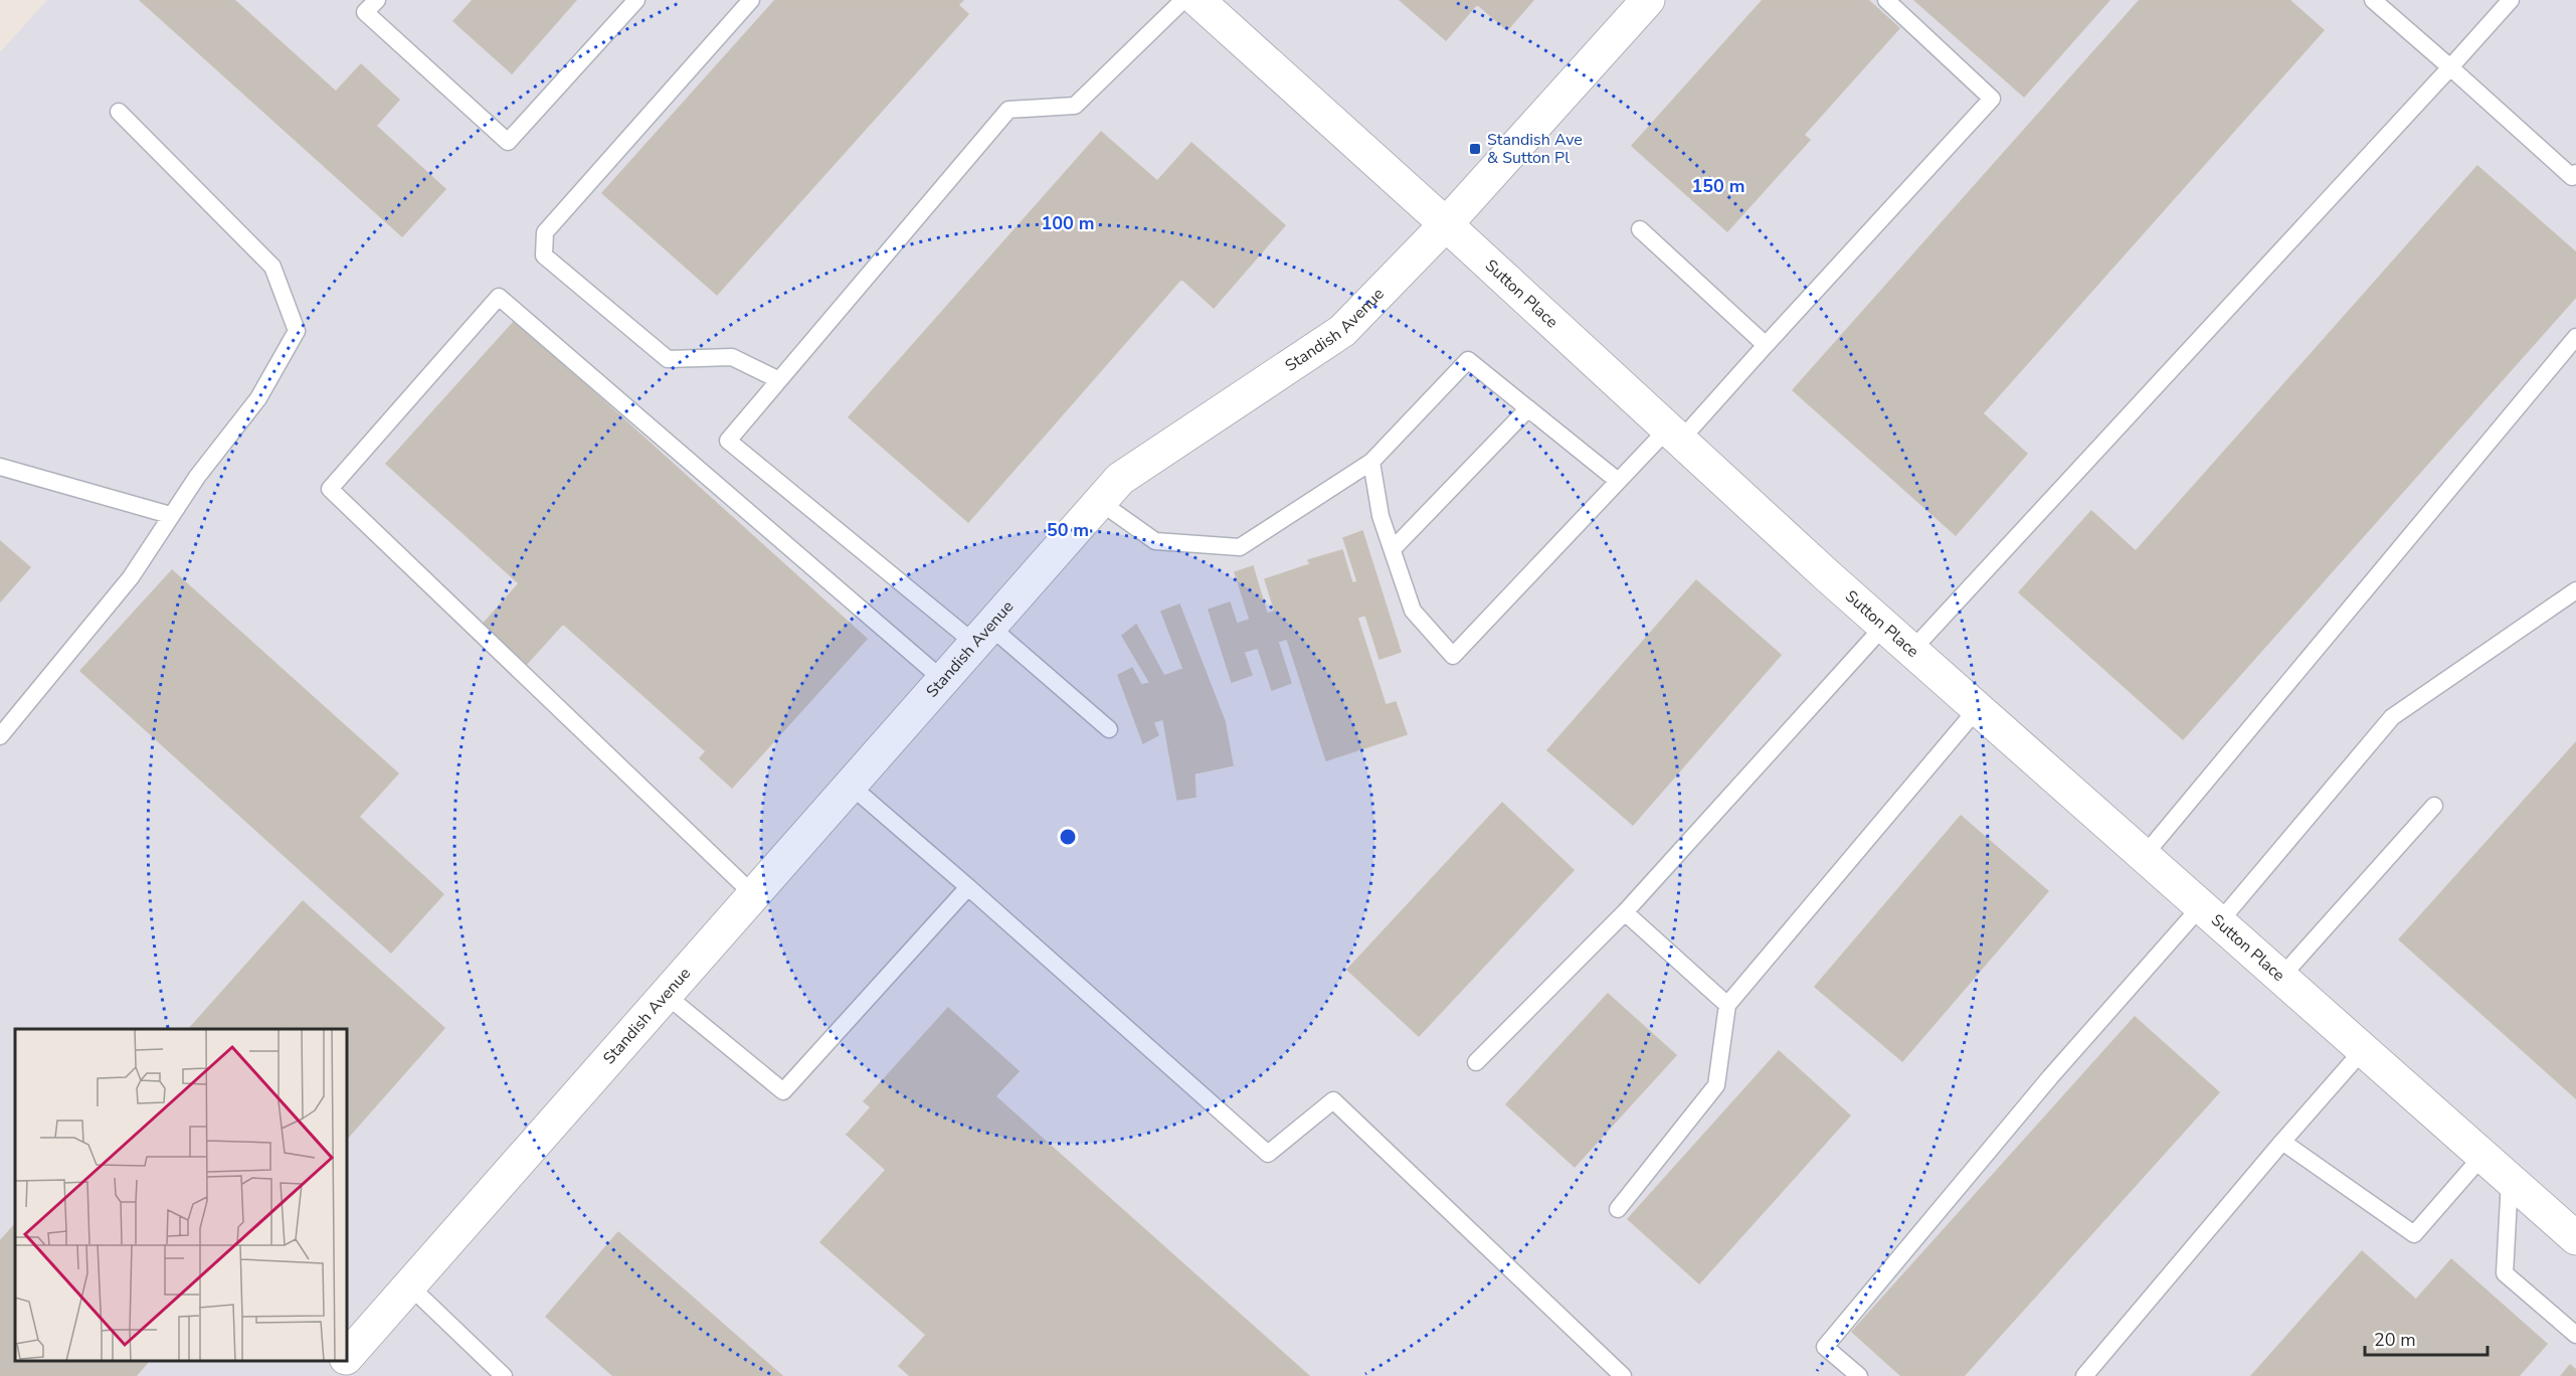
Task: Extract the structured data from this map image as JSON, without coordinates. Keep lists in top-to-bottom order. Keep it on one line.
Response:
{"streets":{"street":["Sutton Place","Standish Avenue"]},"crossings":[["Sutton Place","Standish Avenue"]],"places":{"transit":["Standish Ave & Sutton Pl"]},"scale_bar":"20 m","rings":["150 m","100 m","50 m"]}
